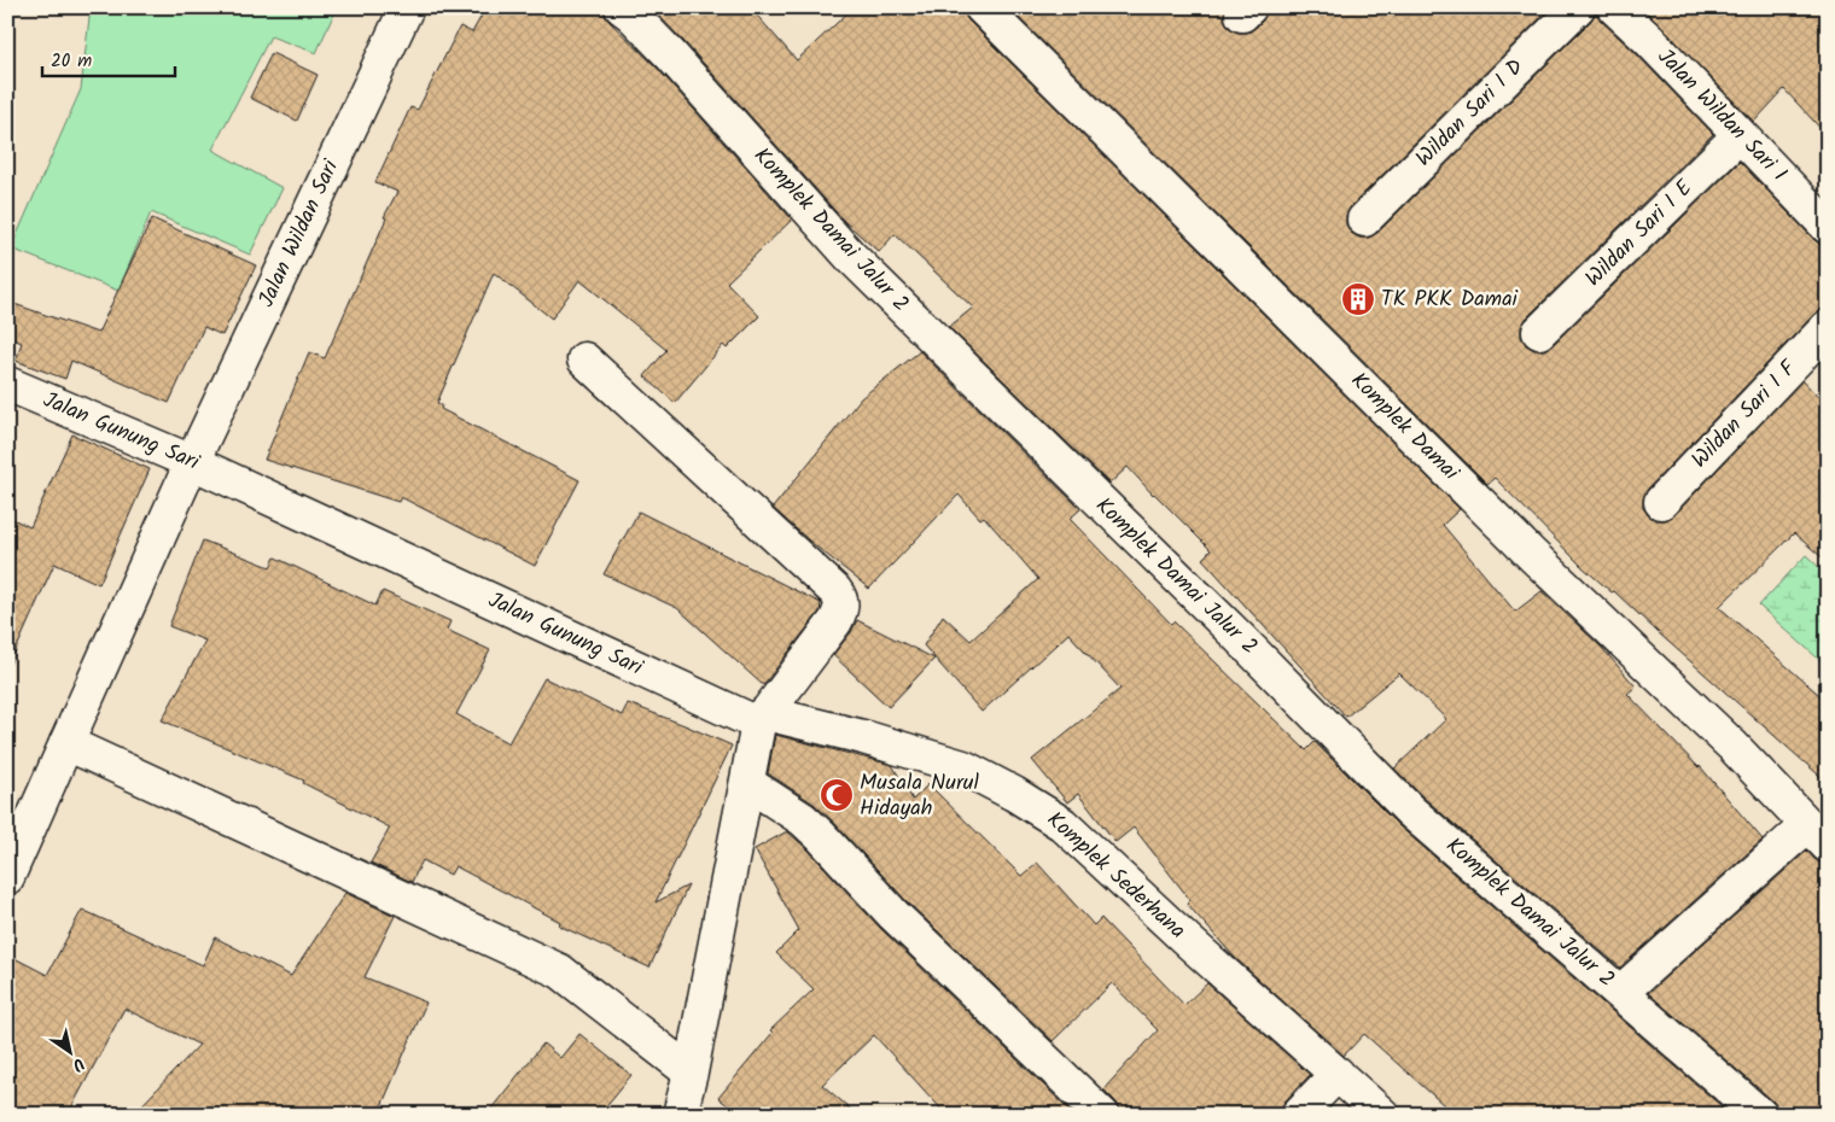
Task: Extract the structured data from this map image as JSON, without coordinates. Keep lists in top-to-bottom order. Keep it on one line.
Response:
{"streets":{"street":["Wildan Sari I D","Jalan Wildan Sari I","Komplek Damai Jalur 2","Jalan Wildan Sari","Wildan Sari I E","Wildan Sari I F","Komplek Damai","Jalan Gunung Sari","Komplek Sederhana"]},"crossings":[["Jalan Wildan Sari I","Wildan Sari I E"],["Jalan Wildan Sari","Jalan Gunung Sari"],["Jalan Gunung Sari","Komplek Sederhana"]],"places":{"building":["TK PKK Damai"],"mosque":["Musala Nurul Hidayah"]},"scale_bar":"20 m","north":"bottom right"}
